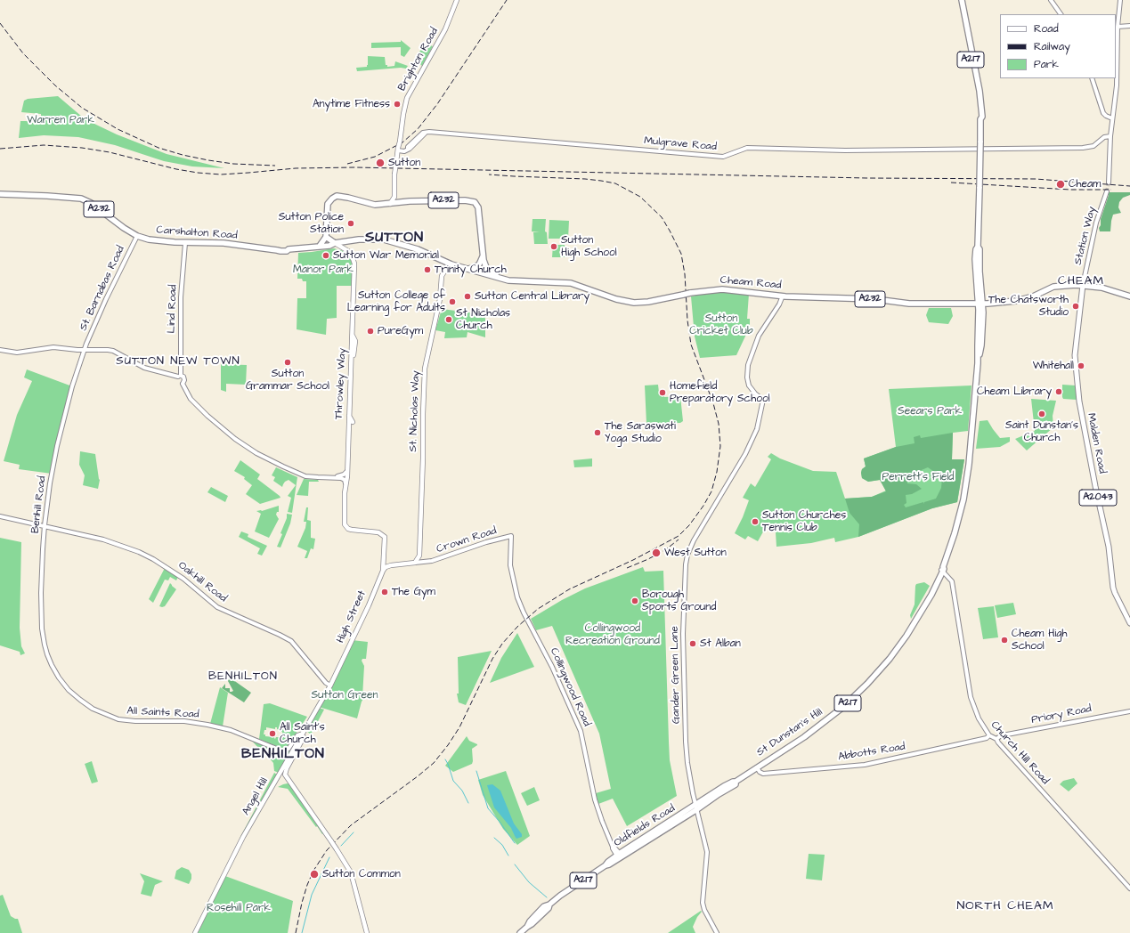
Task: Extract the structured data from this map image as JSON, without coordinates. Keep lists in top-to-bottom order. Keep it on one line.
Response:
{"streets":{"highway":["A217","A232","Carshalton Road","Cheam Road","St Dunstan's Hill","Oldfields Road"],"main road":["Brighton Road","Throwley Way","St. Nicholas Way","Malden Road","A2043","Crown Road","High Street","Angel Hill"],"street":["Mulgrave Road","Station Way","St. Barnabas Road","Lind Road","Benhill Road","Oakhill Road","Gander Green Lane","Collingwood Road","All Saints Road","Priory Road","Abbotts Road","Church Hill Road"]},"crossings":[["Brighton Road","Mulgrave Road"],["A217","A232"],["A217","Cheam Road"],["A217","St Dunstan's Hill"],["A232","Station Way"],["A232","Cheam Road"],["A232","Malden Road"],["A232","St Dunstan's Hill"],["Carshalton Road","Cheam Road"],["Carshalton Road","St. Barnabas Road"],["Carshalton Road","Lind Road"],["Carshalton Road","Throwley Way"],["Station Way","Malden Road"],["Cheam Road","St. Nicholas Way"],["Cheam Road","Gander Green Lane"],["Cheam Road","St Dunstan's Hill"],["St. Barnabas Road","Benhill Road"],["Throwley Way","High Street"],["St. Nicholas Way","Crown Road"],["Benhill Road","Oakhill Road"],["Benhill Road","All Saints Road"],["Crown Road","Collingwood Road"],["Oakhill Road","High Street"],["High Street","All Saints Road"],["High Street","Angel Hill"],["Gander Green Lane","St Dunstan's Hill"],["Gander Green Lane","Oldfields Road"],["Collingwood Road","Oldfields Road"],["All Saints Road","Angel Hill"],["Priory Road","Church Hill Road"],["St Dunstan's Hill","Abbotts Road"],["St Dunstan's Hill","Oldfields Road"],["Abbotts Road","Church Hill Road"]],"districts":["SUTTON","CHEAM","SUTTON NEW TOWN","BENHILTON","BENHILTON","NORTH CHEAM"],"parks":["Warren Park","Manor Park","Sutton Cricket Club","Seears Park","Perrett's Field","Collingwood Recreation Ground","Sutton Green","Rosehill Park"],"places":["Anytime Fitness","Sutton","Cheam","Sutton Police Station","Sutton High School","Sutton War Memorial","Trinity Church","Sutton Central Library","Sutton College of Learning for Adults","The Chatsworth Studio","St Nicholas Church","PureGym","Sutton Grammar School","Whitehall","Cheam Library","Homefield Preparatory School","Saint Dunstan's Church","The Saraswati Yoga Studio","Sutton Churches Tennis Club","West Sutton","The Gym","Borough Sports Ground","Cheam High School","St Alban","All Saint's Church","Sutton Common"],"legend":["Road","Railway","Park"]}
